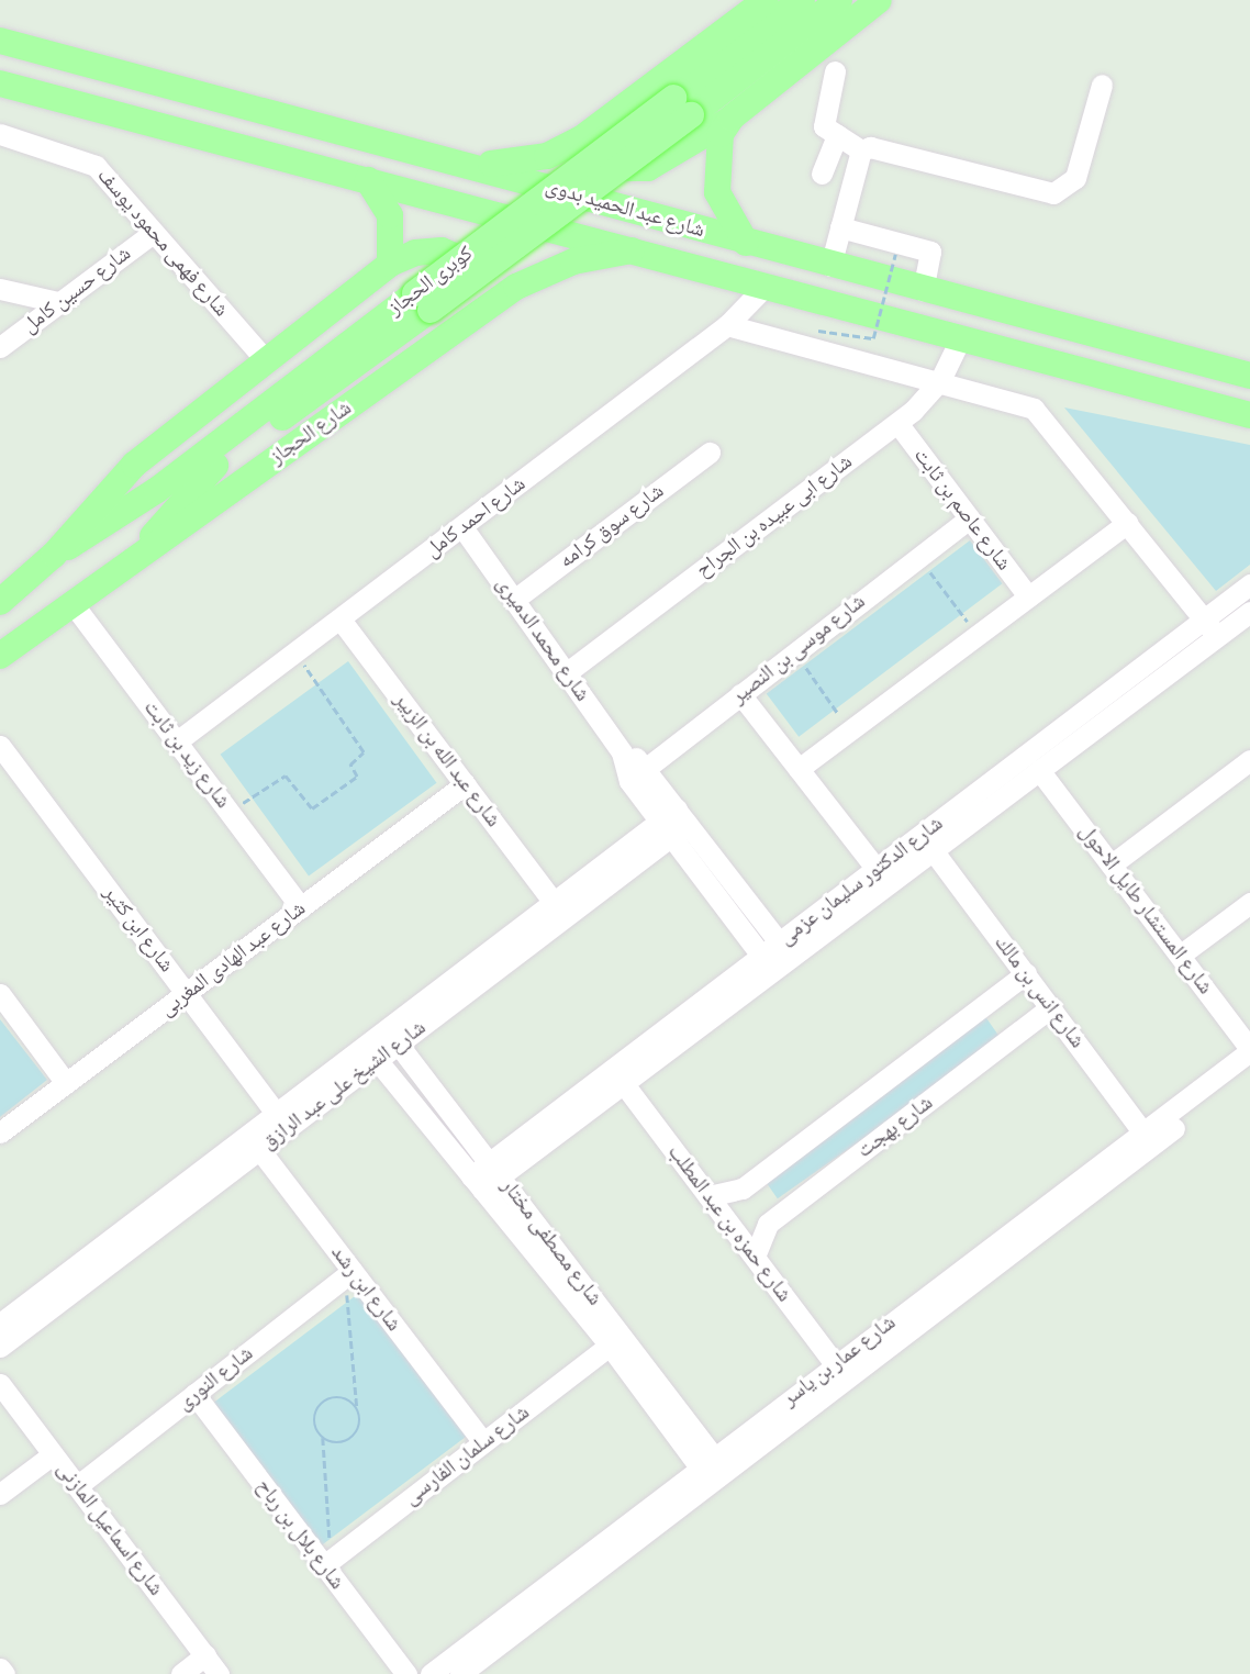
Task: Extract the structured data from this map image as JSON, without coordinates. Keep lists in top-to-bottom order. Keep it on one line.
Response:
{"streets":{"main road":["شارع عبد الحميد بدوى","كوبرى الحجاز","شارع الحجاز"],"street":["شارع فهمى محمود يوسف","شارع حسين كامل","شارع عاصم بن ثابت","شارع ابى عبيده بن الجراح","شارع احمد كامل","شارع سوق كرامه","شارع محمد الدميرى","شارع موسى بن النصير","شارع زيد بن ثابت","شارع عبد الله بن الزبير","شارع الدكتور سليمان عزمى","شارع المستشار طايل الاحول","شارع ابن كثير","شارع عبد الهادى المغربى","شارع انس بن مالك","شارع الشيخ على عبد الرازق","شارع بهجت","شارع حمزه بن عبد المطلب","شارع مصطفى مختار","شارع ابن رشد","شارع عمار بن ياسر","شارع النورى","شارع سلمان الفارسى","شارع اسماعيل المازنى","شارع بلال بن رباح"]},"crossings":[["شارع عبد الحميد بدوى","شارع الحجاز"],["شارع عبد الحميد بدوى","شارع ابى عبيده بن الجراح"],["شارع عبد الحميد بدوى","شارع احمد كامل"],["شارع فهمى محمود يوسف","شارع حسين كامل"],["كوبرى الحجاز","شارع الحجاز"],["شارع الحجاز","شارع زيد بن ثابت"],["شارع عاصم بن ثابت","شارع ابى عبيده بن الجراح"],["شارع عاصم بن ثابت","شارع موسى بن النصير"],["شارع ابى عبيده بن الجراح","شارع محمد الدميرى"],["شارع احمد كامل","شارع محمد الدميرى"],["شارع احمد كامل","شارع زيد بن ثابت"],["شارع احمد كامل","شارع عبد الله بن الزبير"],["شارع سوق كرامه","شارع محمد الدميرى"],["شارع محمد الدميرى","شارع موسى بن النصير"],["شارع محمد الدميرى","شارع الدكتور سليمان عزمى"],["شارع محمد الدميرى","شارع الشيخ على عبد الرازق"],["شارع زيد بن ثابت","شارع عبد الهادى المغربى"],["شارع عبد الله بن الزبير","شارع عبد الهادى المغربى"],["شارع عبد الله بن الزبير","شارع الشيخ على عبد الرازق"],["شارع الدكتور سليمان عزمى","شارع المستشار طايل الاحول"],["شارع الدكتور سليمان عزمى","شارع انس بن مالك"],["شارع الدكتور سليمان عزمى","شارع حمزه بن عبد المطلب"],["شارع الدكتور سليمان عزمى","شارع مصطفى مختار"],["شارع المستشار طايل الاحول","شارع عمار بن ياسر"],["شارع ابن كثير","شارع عبد الهادى المغربى"],["شارع ابن كثير","شارع الشيخ على عبد الرازق"],["شارع انس بن مالك","شارع بهجت"],["شارع انس بن مالك","شارع عمار بن ياسر"],["شارع الشيخ على عبد الرازق","شارع مصطفى مختار"],["شارع الشيخ على عبد الرازق","شارع ابن رشد"],["شارع بهجت","شارع حمزه بن عبد المطلب"],["شارع حمزه بن عبد المطلب","شارع عمار بن ياسر"],["شارع مصطفى مختار","شارع عمار بن ياسر"],["شارع مصطفى مختار","شارع سلمان الفارسى"],["شارع ابن رشد","شارع النورى"],["شارع ابن رشد","شارع سلمان الفارسى"],["شارع النورى","شارع اسماعيل المازنى"],["شارع النورى","شارع بلال بن رباح"],["شارع سلمان الفارسى","شارع بلال بن رباح"]]}
